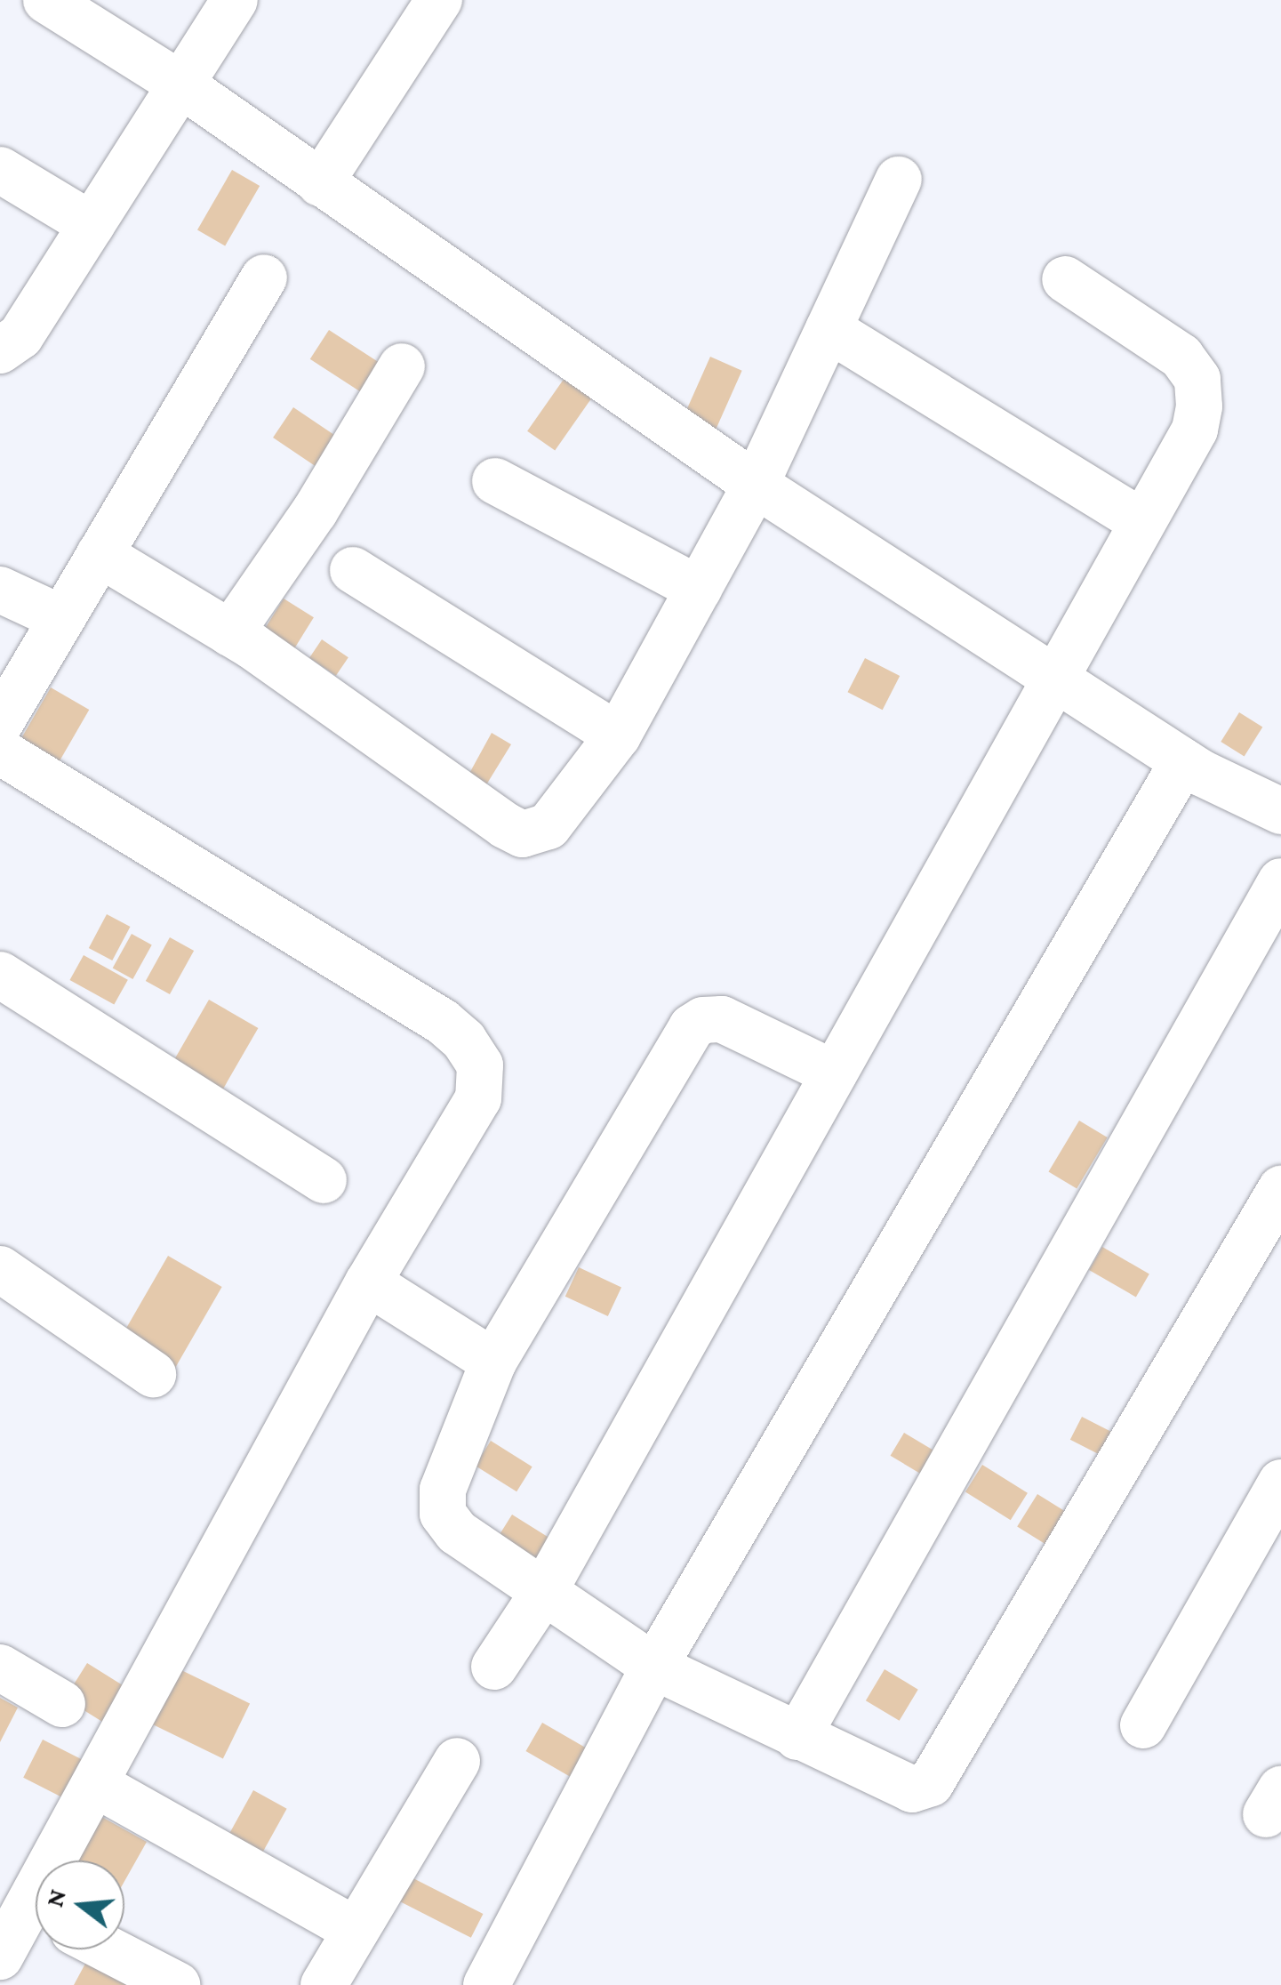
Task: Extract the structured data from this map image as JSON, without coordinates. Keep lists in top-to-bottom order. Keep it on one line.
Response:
{"north":"left"}
